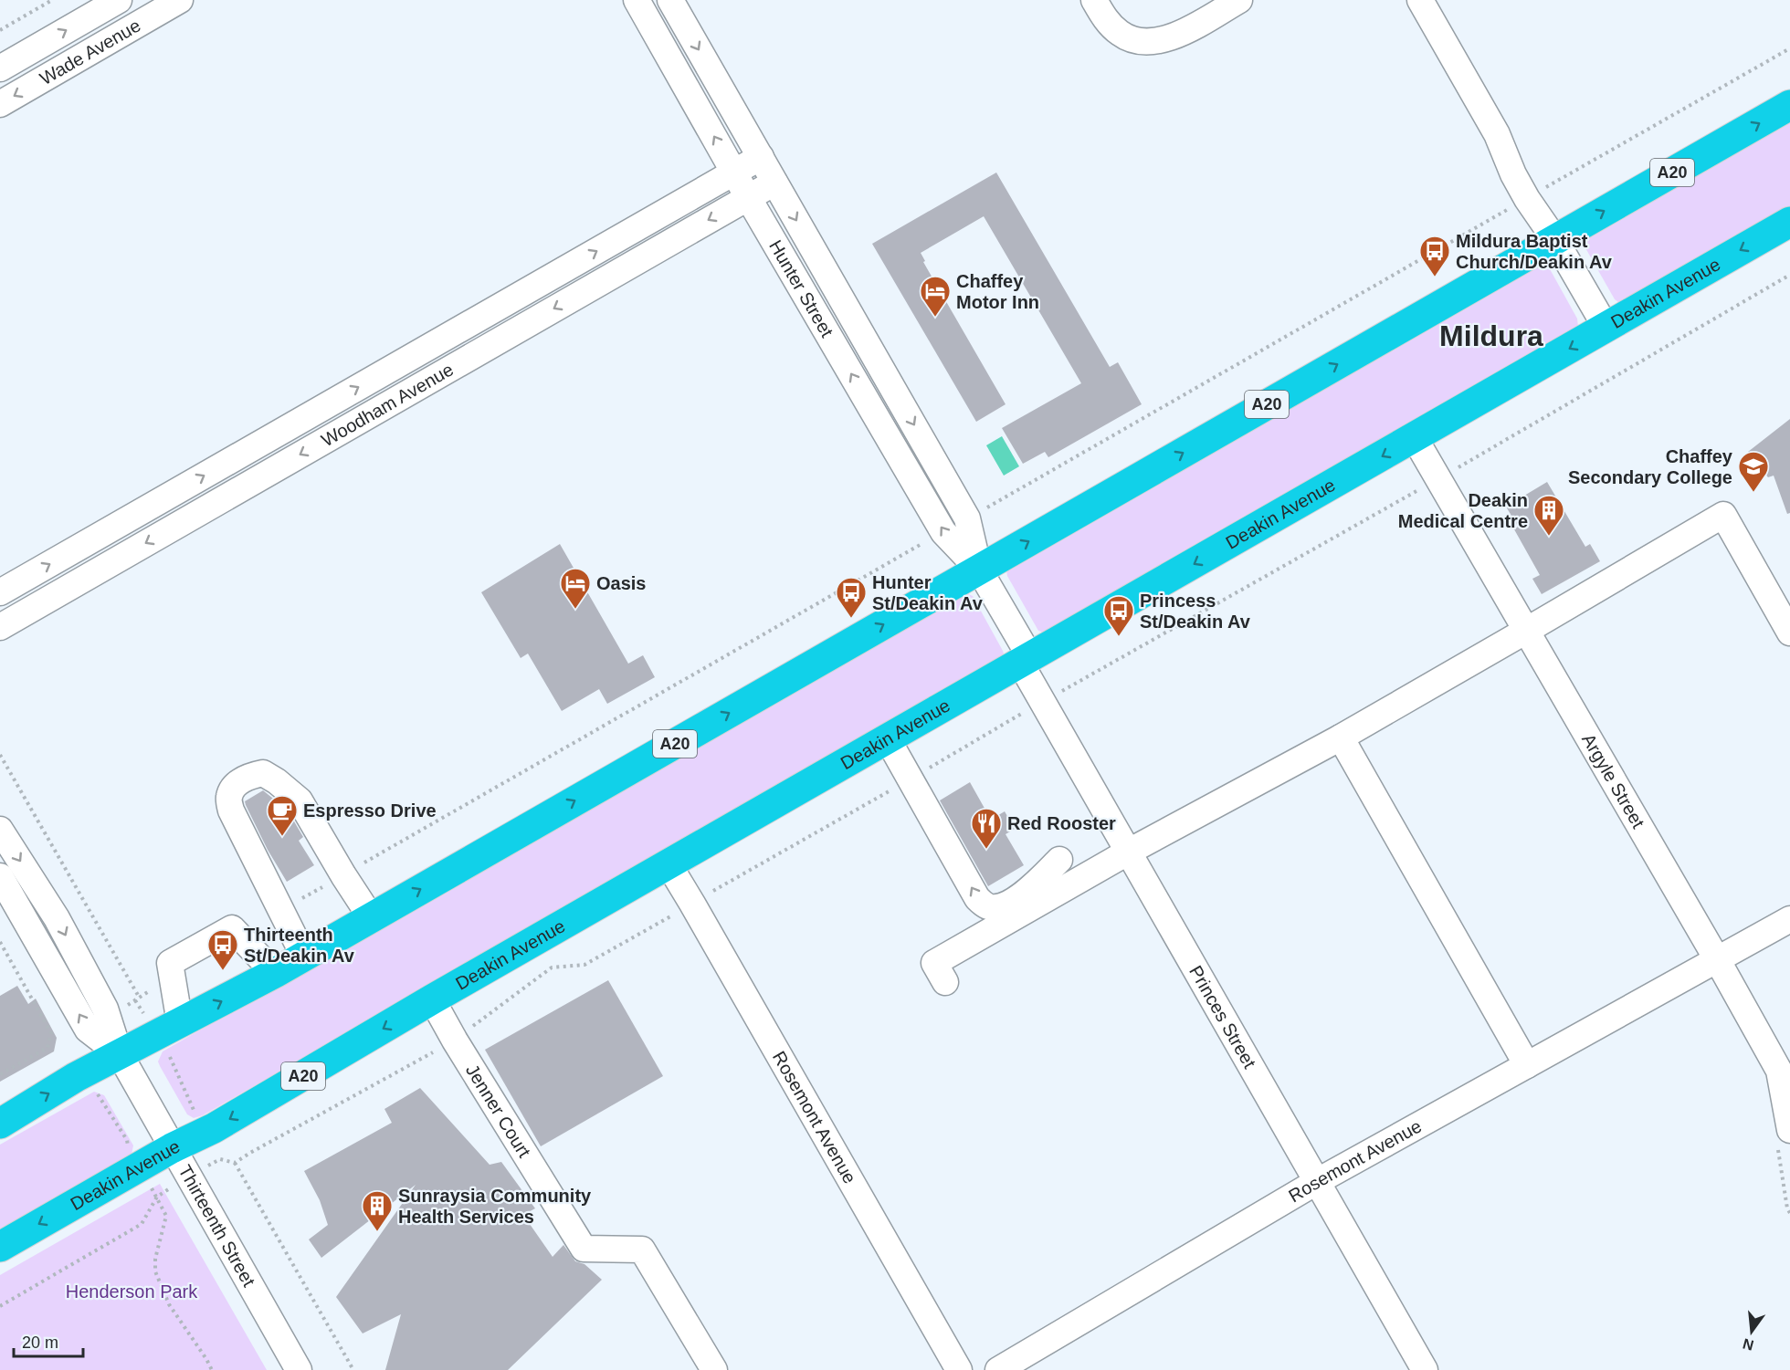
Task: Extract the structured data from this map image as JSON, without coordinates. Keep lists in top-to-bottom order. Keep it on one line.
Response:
{"streets":{"highway":["A20","Deakin Avenue"],"street":["Wade Avenue","Hunter Street","Woodham Avenue","Argyle Street","Princes Street","Jenner Court","Rosemont Avenue","Thirteenth Street"]},"crossings":[["A20","Hunter Street"],["A20","Thirteenth Street"],["Hunter Street","Deakin Avenue"],["Hunter Street","Woodham Avenue"],["Hunter Street","Princes Street"],["Deakin Avenue","Argyle Street"],["Deakin Avenue","Princes Street"],["Deakin Avenue","Jenner Court"],["Deakin Avenue","Rosemont Avenue"],["Deakin Avenue","Thirteenth Street"],["Argyle Street","Rosemont Avenue"],["Princes Street","Rosemont Avenue"]],"districts":["Mildura"],"parks":["Henderson Park"],"places":{"bus stop":["Mildura Baptist Church/Deakin Av","Hunter St/Deakin Av","Princess St/Deakin Av","Thirteenth St/Deakin Av"],"hotel":["Chaffey Motor Inn","Oasis"],"school or university":["Chaffey Secondary College"],"building":["Deakin Medical Centre","Sunraysia Community Health Services"],"cafe":["Espresso Drive"],"restaurant":["Red Rooster"]},"scale_bar":"20 m","north":"bottom"}
